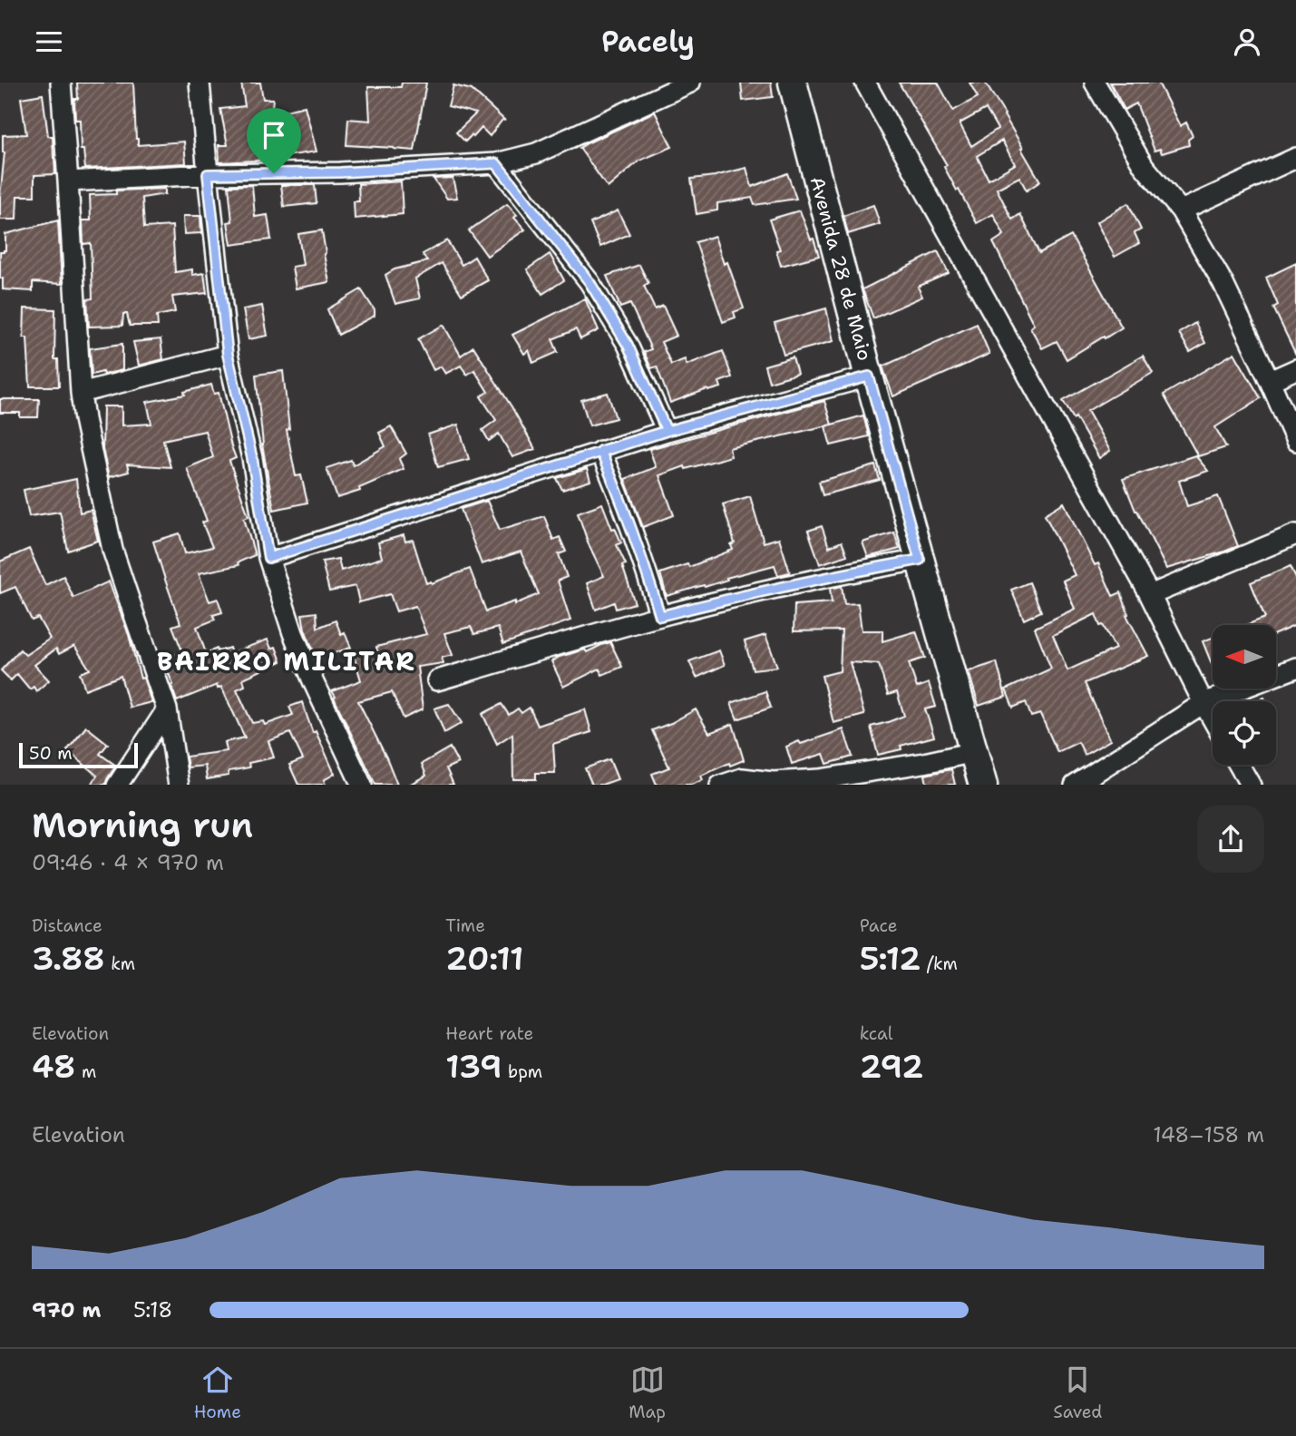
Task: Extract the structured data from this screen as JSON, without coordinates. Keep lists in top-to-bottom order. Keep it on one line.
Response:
{"streets":{"street":["Avenida 28 de Maio"]},"districts":["BAIRRO MILITAR"],"scale_bar":"50 m","north":"left","page":{"header":"Pacely","scale":"50 m","heading":["Morning run","09:46 · 4 × 970 m"],"stats":[["Distance","3.88 km"],["Time","20:11"],["Pace","5:12 /km"],["Elevation","48 m"],["Heart rate","139 bpm"],["kcal","292"]],"chart":["Elevation","148–158 m"],"list":[{"name":"970 m","note":"5:18"}],"tabs":["Home","Map","Saved"]}}
